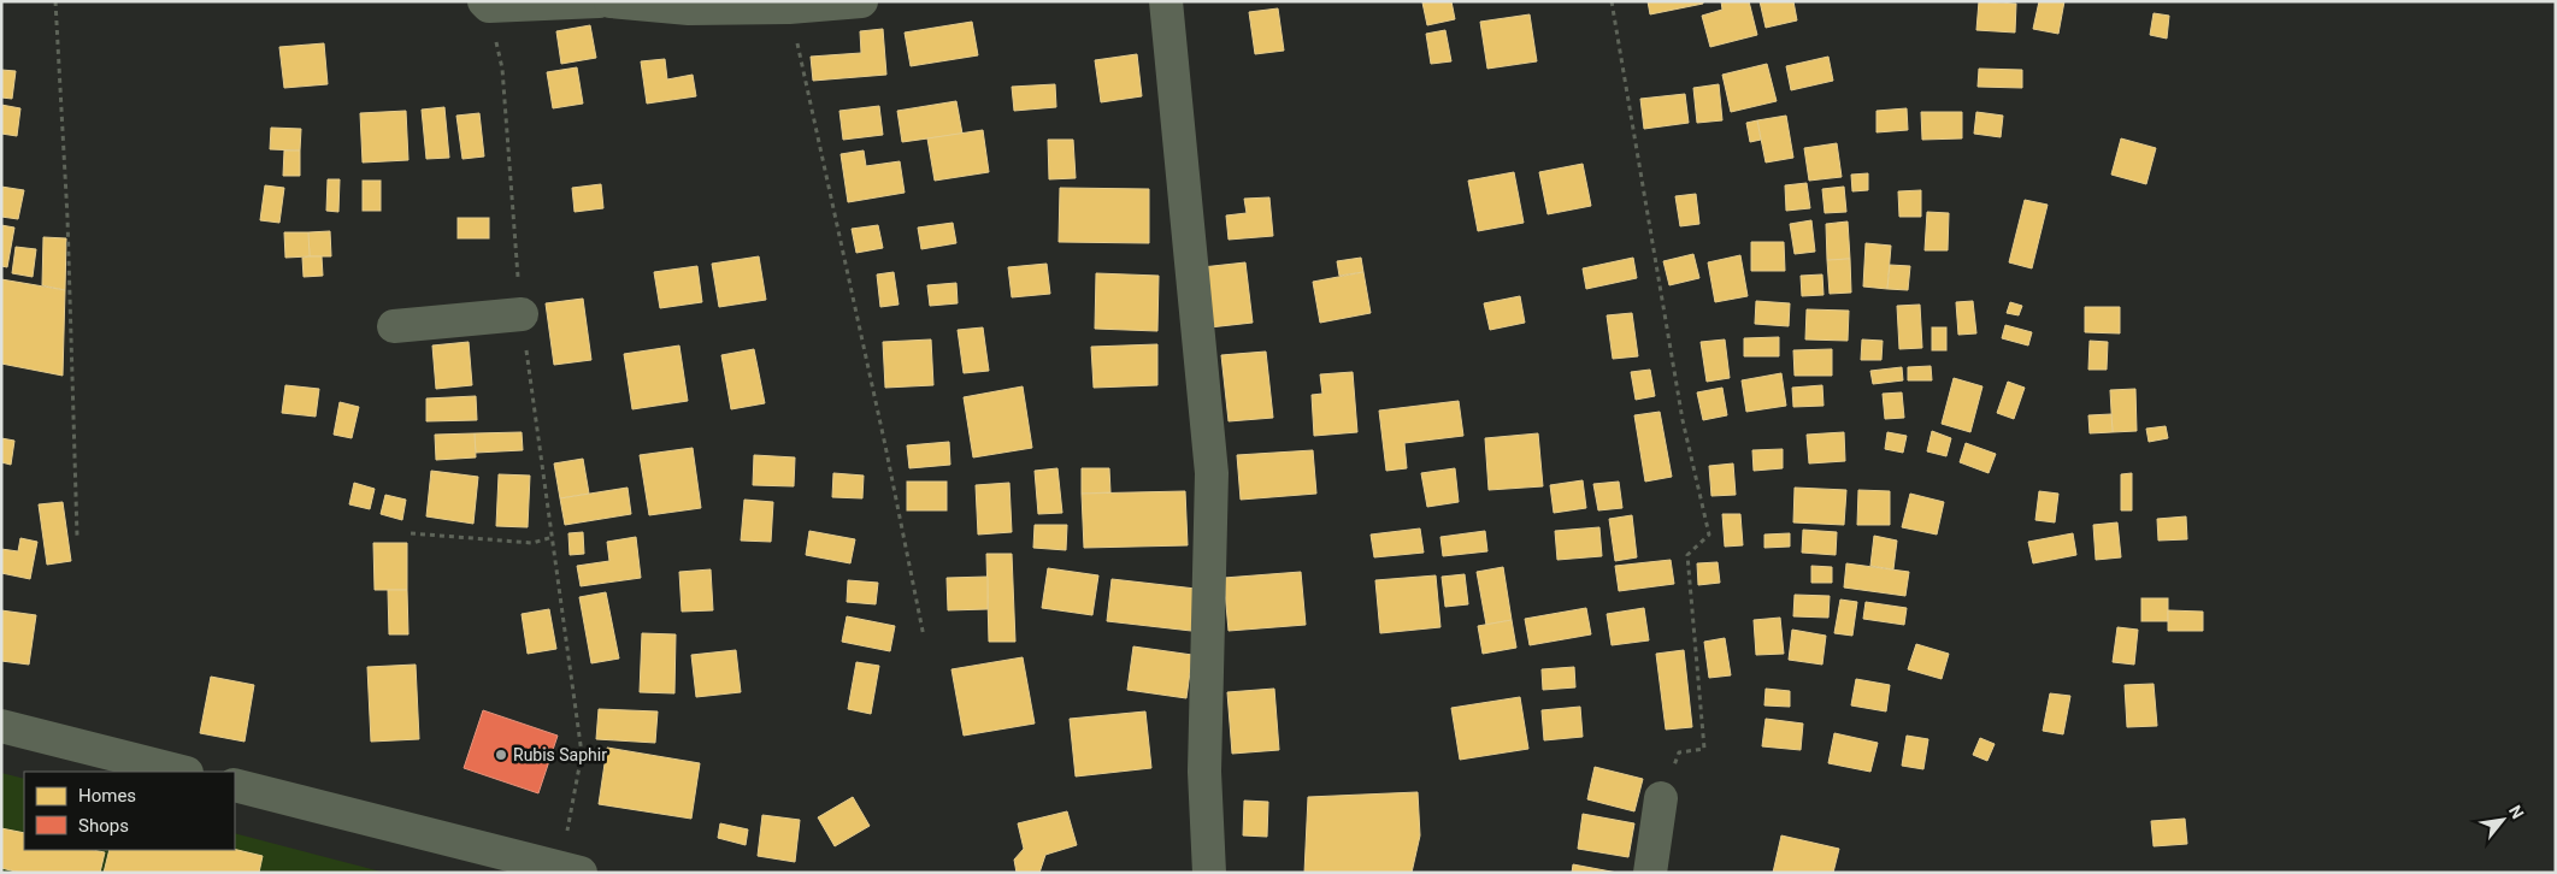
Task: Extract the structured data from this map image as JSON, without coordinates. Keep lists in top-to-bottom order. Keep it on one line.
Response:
{"places":["Rubis Saphir"],"legend":["Homes","Shops"],"north":"top right"}
